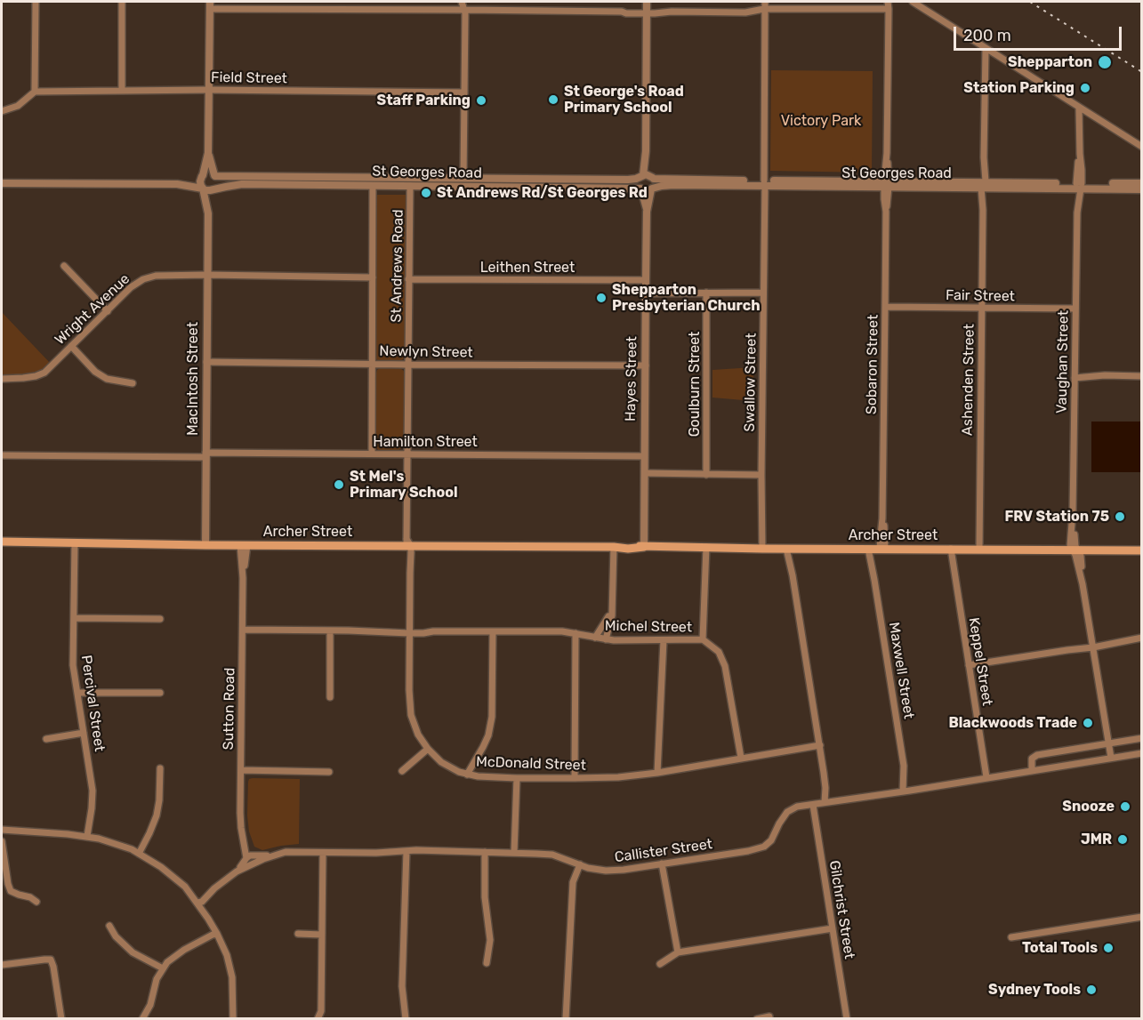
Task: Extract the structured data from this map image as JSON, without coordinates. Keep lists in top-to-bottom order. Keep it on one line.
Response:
{"streets":{"main road":["Archer Street"],"street":["Field Street","St Georges Road","St Andrews Road","Leithen Street","Fair Street","Wright Avenue","Newlyn Street","Vaughan Street","Sobaron Street","MacIntosh Street","Hayes Street","Ashenden Street","Swallow Street","Goulburn Street","Hamilton Street","Michel Street","Keppel Street","Maxwell Street","Percival Street","Sutton Road","McDonald Street","Callister Street","Gilchrist Street"]},"crossings":[["St Georges Road","St Andrews Road"],["St Georges Road","Vaughan Street"],["St Georges Road","Sobaron Street"],["St Georges Road","MacIntosh Street"],["St Georges Road","Hayes Street"],["St Georges Road","Ashenden Street"],["St Georges Road","Swallow Street"],["St Andrews Road","Leithen Street"],["St Andrews Road","Newlyn Street"],["St Andrews Road","Hamilton Street"],["St Andrews Road","Archer Street"],["St Andrews Road","McDonald Street"],["Leithen Street","Hayes Street"],["Fair Street","Vaughan Street"],["Fair Street","Sobaron Street"],["Fair Street","Ashenden Street"],["Wright Avenue","MacIntosh Street"],["Newlyn Street","MacIntosh Street"],["Newlyn Street","Hayes Street"],["Vaughan Street","Archer Street"],["Vaughan Street","Callister Street"],["Sobaron Street","Archer Street"],["Sobaron Street","Maxwell Street"],["MacIntosh Street","Hamilton Street"],["MacIntosh Street","Archer Street"],["Hayes Street","Hamilton Street"],["Hayes Street","Archer Street"],["Ashenden Street","Archer Street"],["Swallow Street","Archer Street"],["Archer Street","Keppel Street"],["Archer Street","Maxwell Street"],["Archer Street","Percival Street"],["Archer Street","Sutton Road"],["Archer Street","McDonald Street"],["Michel Street","Sutton Road"],["Michel Street","McDonald Street"],["Keppel Street","Callister Street"],["Maxwell Street","Callister Street"],["Sutton Road","Callister Street"],["Callister Street","Gilchrist Street"]],"parks":["Victory Park"],"places":["Shepparton","Station Parking","St George's Road Primary School","Staff Parking","St Andrews Rd/St Georges Rd","Shepparton Presbyterian Church","St Mel's Primary School","FRV Station 75","Blackwoods Trade","Snooze","JMR","Total Tools","Sydney Tools"],"scale_bar":"200 m"}
